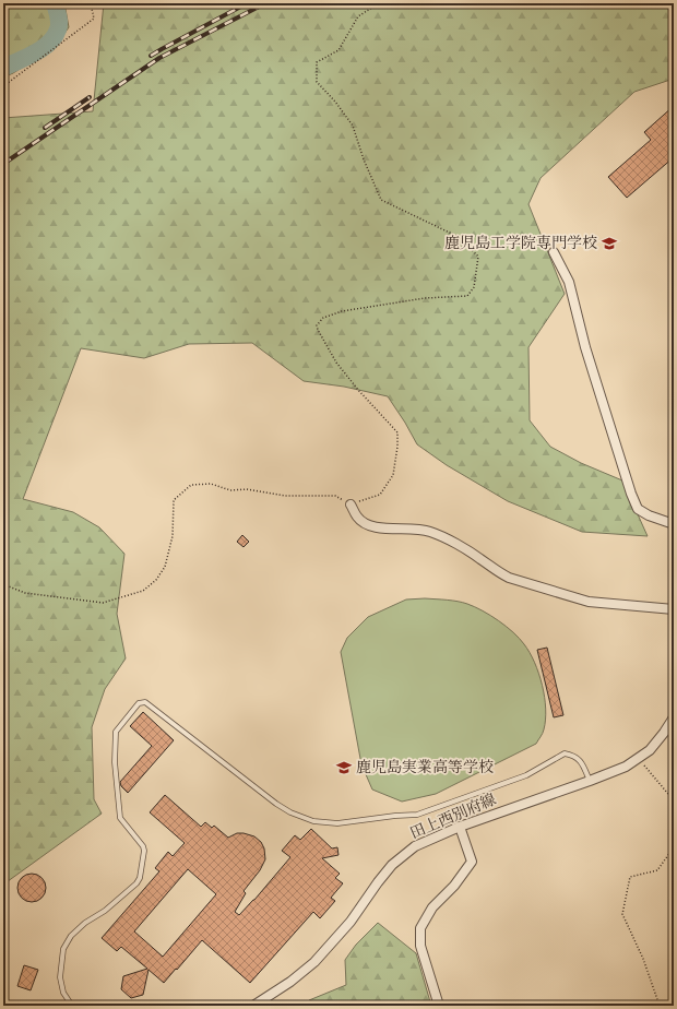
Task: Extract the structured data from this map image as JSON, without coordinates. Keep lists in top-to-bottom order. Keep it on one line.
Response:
{"streets":{"street":["田上西別府線"]},"places":{"school or university":["鹿児島工学院専門学校","鹿児島実業高等学校"]}}
